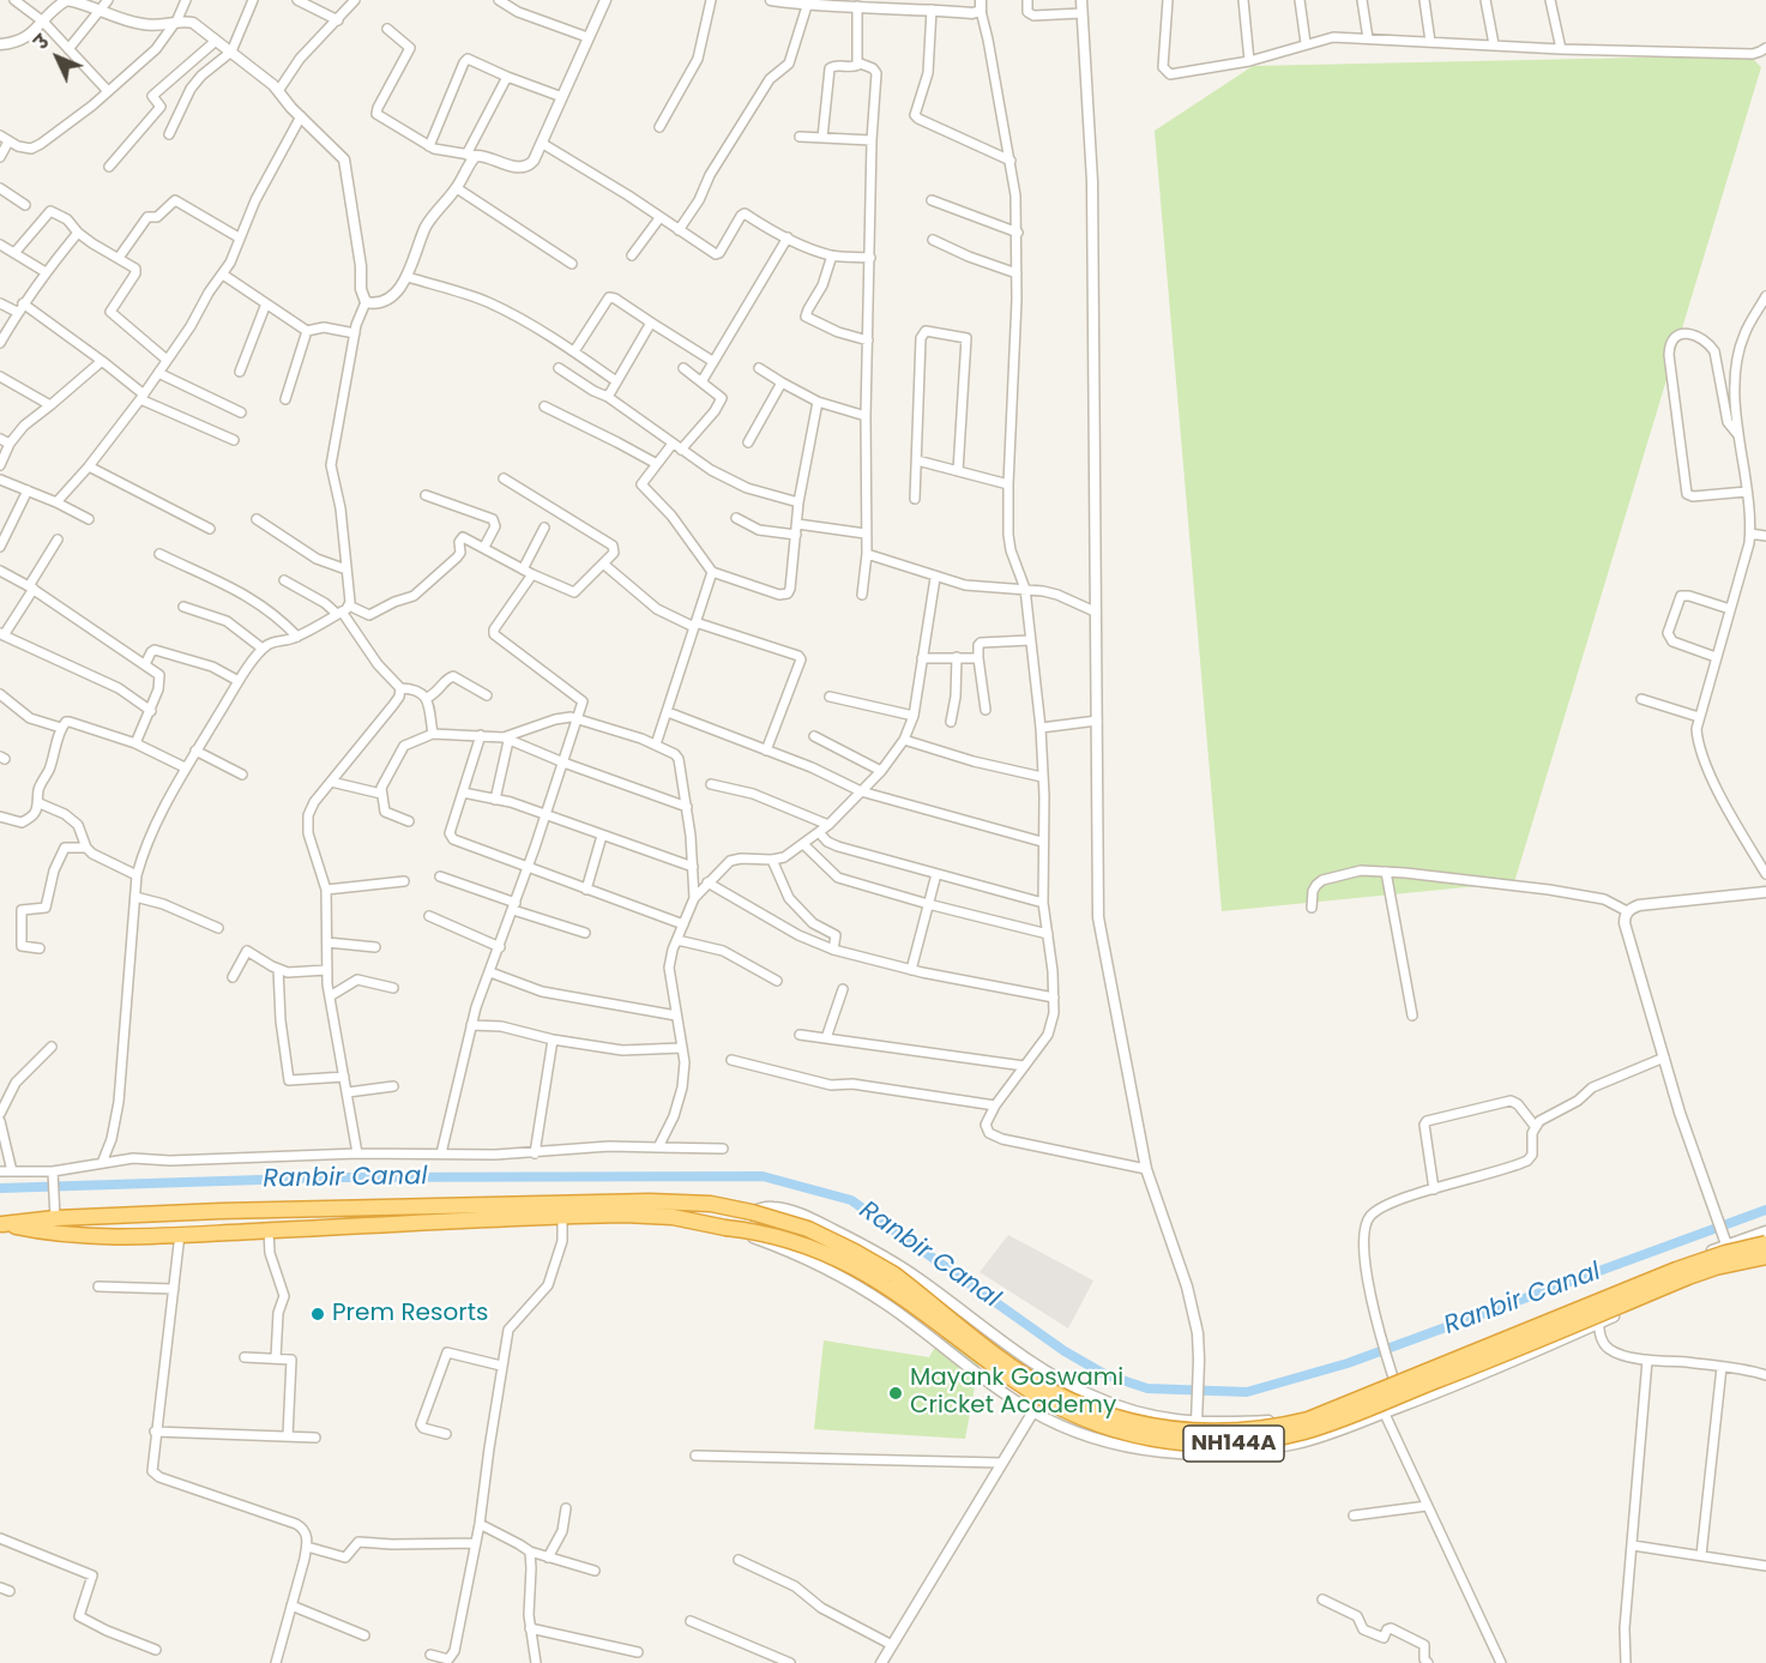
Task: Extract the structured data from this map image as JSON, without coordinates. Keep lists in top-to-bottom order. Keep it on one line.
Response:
{"streets":{"highway":["NH144A"]},"water":["Ranbir Canal"],"places":["Prem Resorts","Mayank Goswami Cricket Academy"],"north":"top left"}
